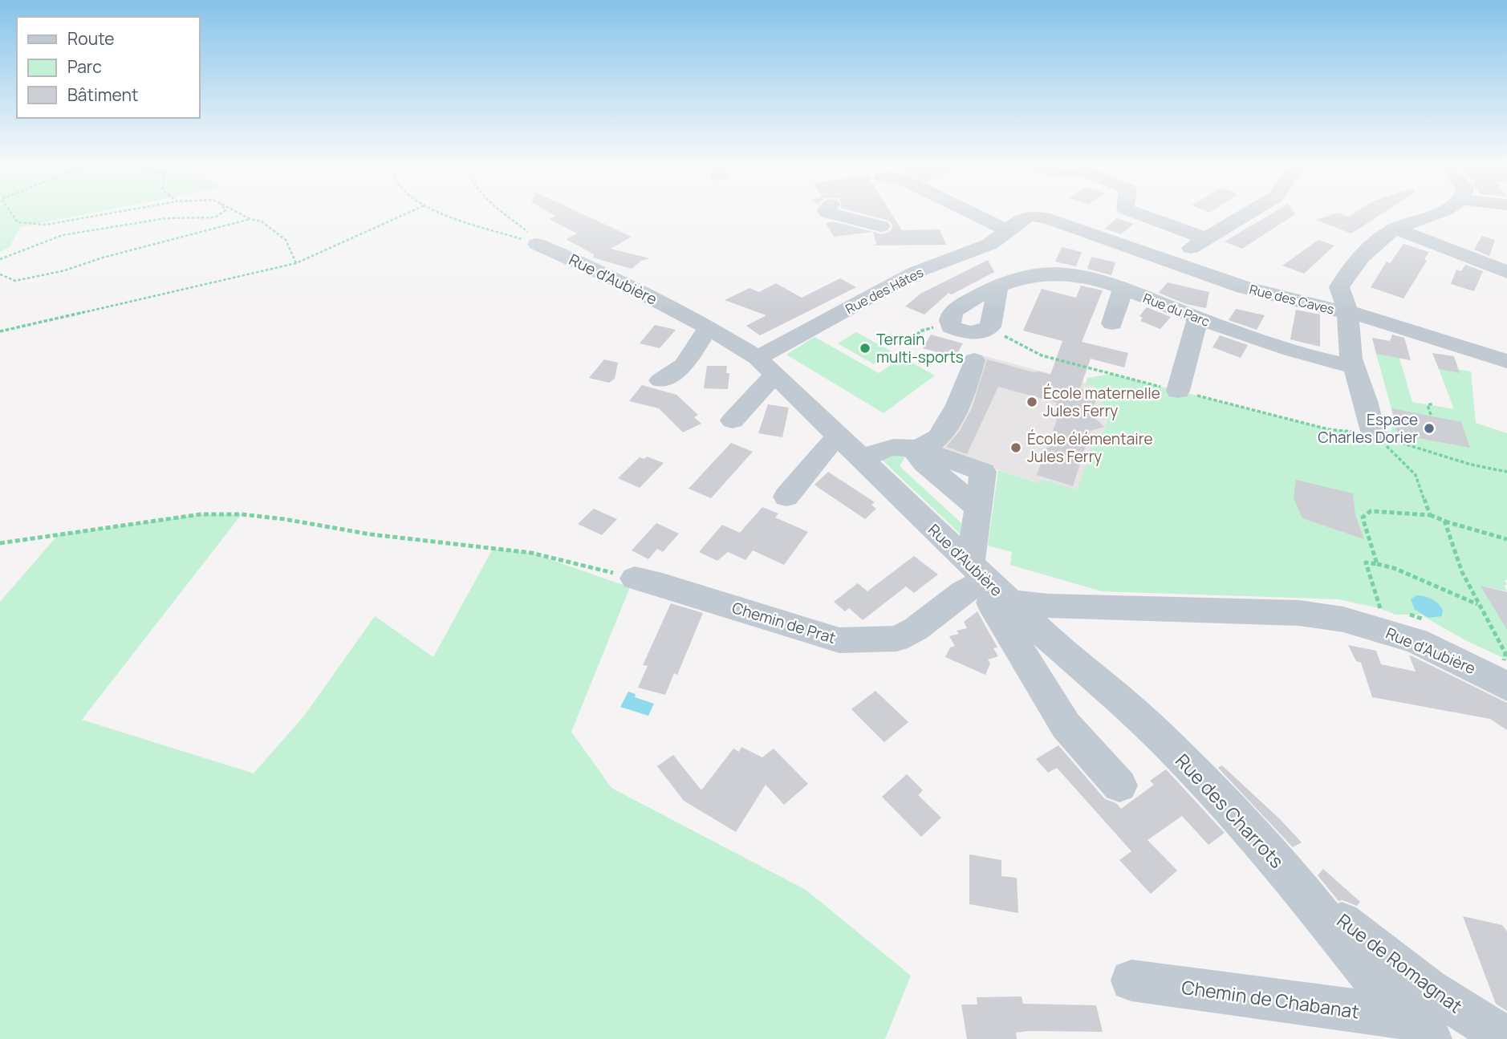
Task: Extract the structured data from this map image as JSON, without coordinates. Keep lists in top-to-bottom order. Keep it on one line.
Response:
{"streets":{"street":["Rue d'Aubière","Rue des Hâtes","Rue des Caves","Rue du Parc","Chemin de Prat","Rue des Charrots","Rue de Romagnat","Chemin de Chabanat"]},"crossings":[["Rue d'Aubière","Rue des Hâtes"],["Rue d'Aubière","Chemin de Prat"],["Rue d'Aubière","Rue des Charrots"],["Rue des Hâtes","Rue des Caves"],["Chemin de Prat","Rue des Charrots"],["Rue des Charrots","Rue de Romagnat"],["Rue des Charrots","Chemin de Chabanat"]],"places":["Terrain multi-sports","École maternelle Jules Ferry","Espace Charles Dorier","École élémentaire Jules Ferry"],"legend":["Route","Parc","Bâtiment"]}
